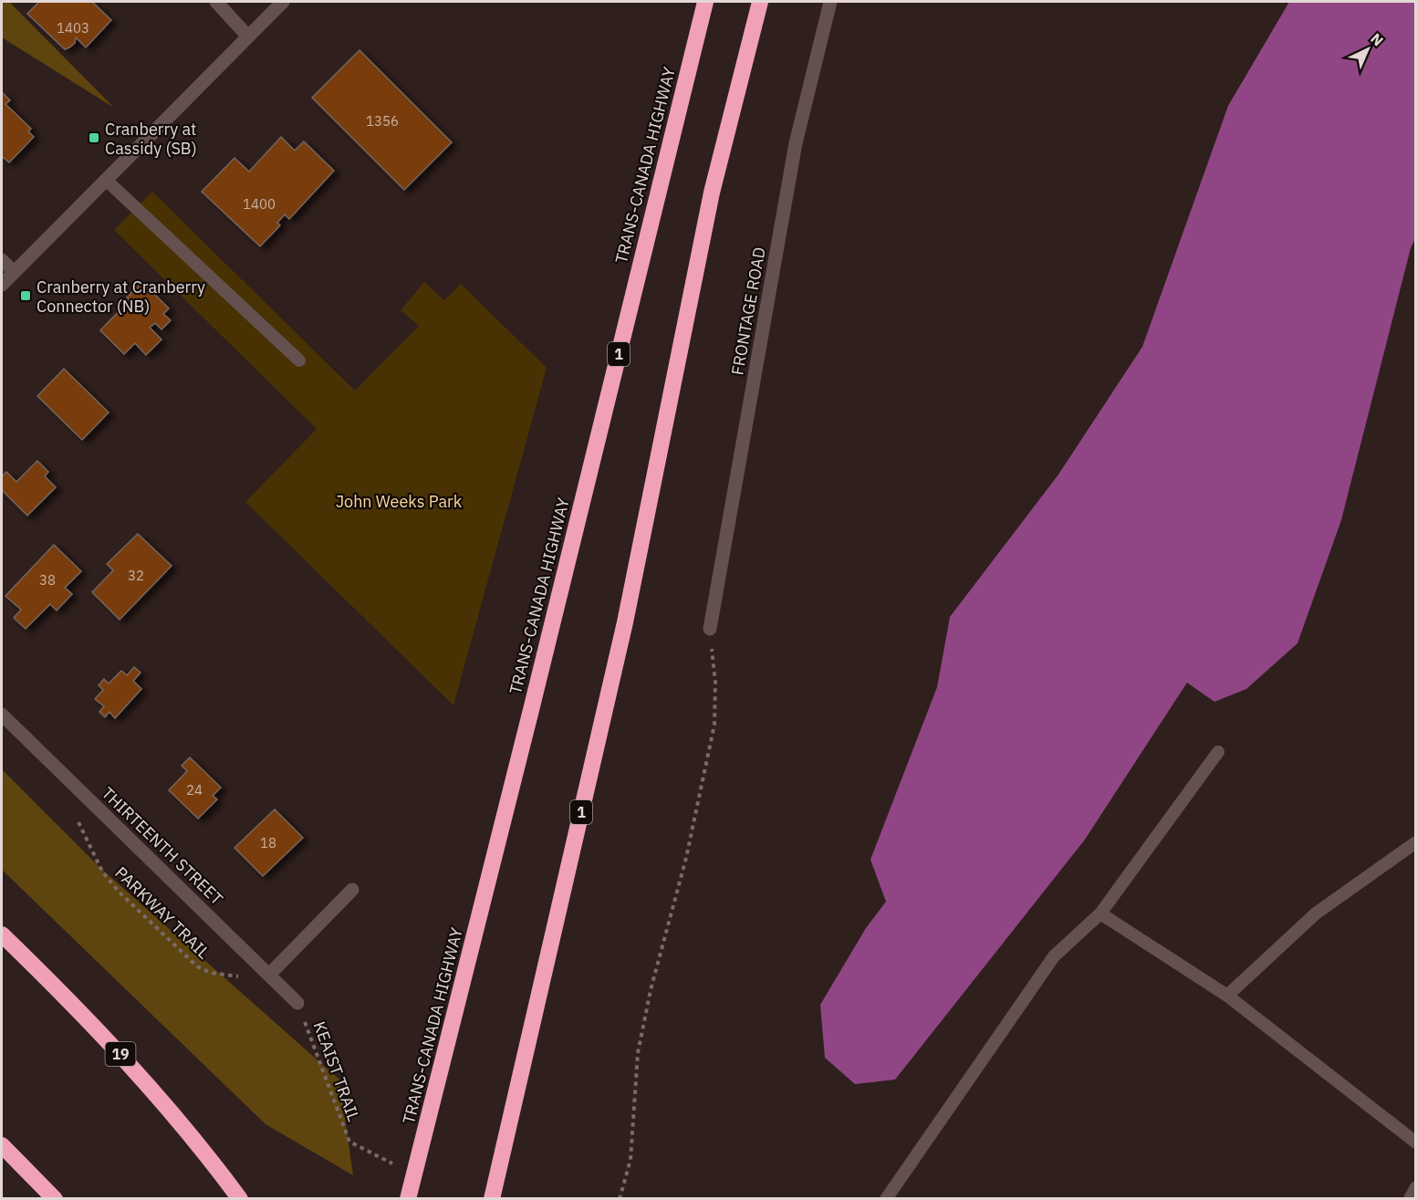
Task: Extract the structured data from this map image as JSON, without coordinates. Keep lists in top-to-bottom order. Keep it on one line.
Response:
{"streets":{"highway":["TRANS-CANADA HIGHWAY","1","19"],"street":["FRONTAGE ROAD","THIRTEENTH STREET"],"path":["PARKWAY TRAIL","KEAIST TRAIL"]},"crossings":[["TRANS-CANADA HIGHWAY","KEAIST TRAIL"],["THIRTEENTH STREET","KEAIST TRAIL"]],"parks":["John Weeks Park"],"places":{"transit":["Cranberry at Cassidy (SB)","Cranberry at Cranberry Connector (NB)"]},"house_numbers":["1403","1356","1400","32","38","24","18"],"north":"top right"}
